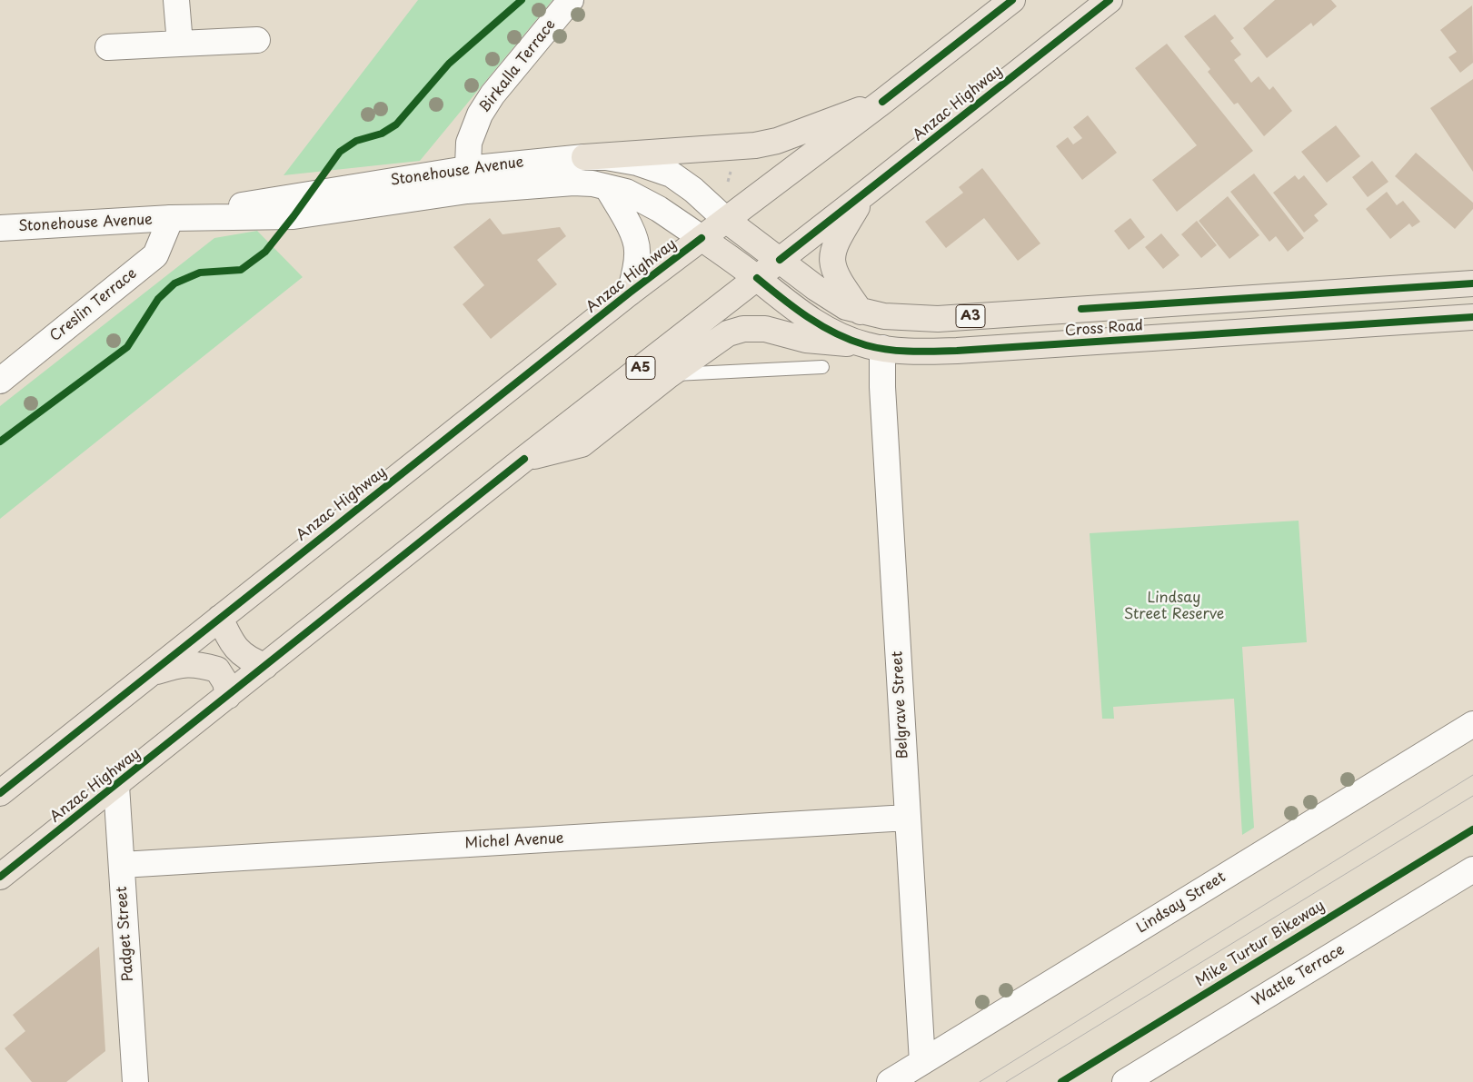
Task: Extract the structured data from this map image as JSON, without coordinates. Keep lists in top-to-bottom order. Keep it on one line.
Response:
{"streets":{"highway":["Anzac Highway","A3","Cross Road","A5"],"street":["Birkalla Terrace","Stonehouse Avenue","Creslin Terrace","Belgrave Street","Michel Avenue","Lindsay Street","Padget Street","Wattle Terrace"],"cycle path":["Mike Turtur Bikeway"]},"crossings":[["Birkalla Terrace","Stonehouse Avenue"],["Anzac Highway","Stonehouse Avenue"],["Anzac Highway","Cross Road"],["Anzac Highway","Padget Street"],["Stonehouse Avenue","Creslin Terrace"],["Stonehouse Avenue","Cross Road"],["Cross Road","Belgrave Street"],["Belgrave Street","Michel Avenue"],["Belgrave Street","Lindsay Street"],["Michel Avenue","Padget Street"]],"parks":["Lindsay Street Reserve"]}
